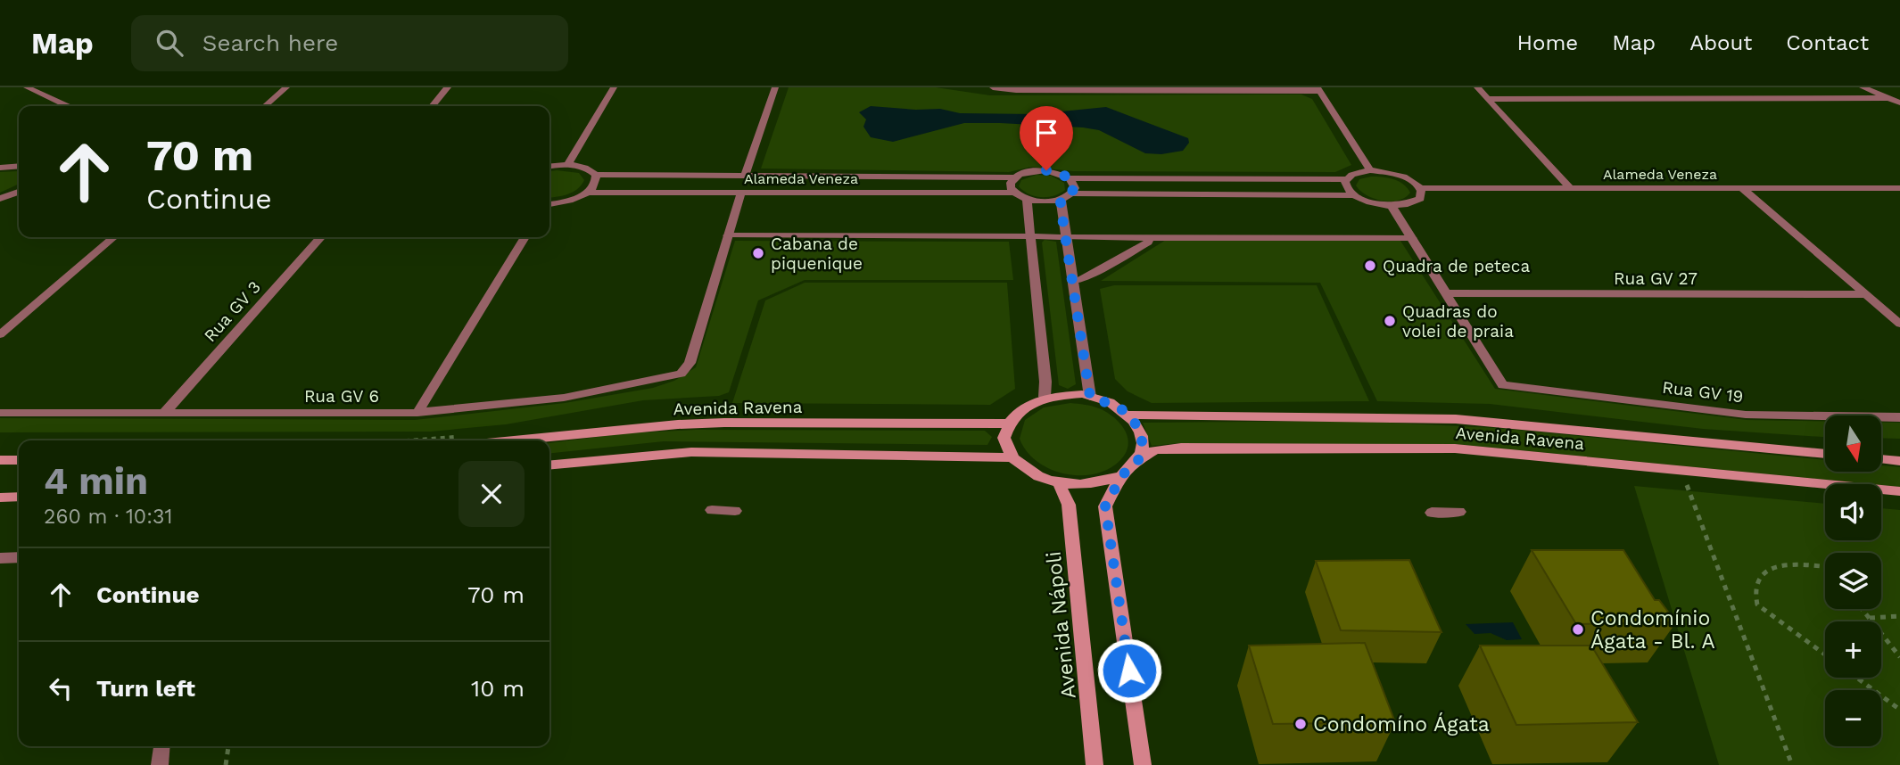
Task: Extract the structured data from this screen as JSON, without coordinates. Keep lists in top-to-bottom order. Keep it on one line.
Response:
{"streets":{"main road":["Avenida Ravena","Avenida Nápoli"],"street":["Alameda Veneza","Rua GV 27","Rua GV 3","Rua GV 19","Rua GV 6"]},"crossings":[["Rua GV 27","Rua GV 19"],["Rua GV 3","Rua GV 6"],["Avenida Ravena","Avenida Nápoli"]],"places":["Cabana de piquenique","Quadra de peteca","Quadras do volei de praia","Condomínio Ágata - Bl. A","Condomíno Ágata"],"north":"bottom","page":{"header":"Map","search":"Search here","nav":["Home","Map","About","Contact"],"turn":["70 m","Continue"],"map_buttons":["+","−"],"heading":["4 min","260 m · 10:31"],"list":[{"name":"Continue","value":"70 m"},{"name":"Turn left","value":"10 m"}]}}
